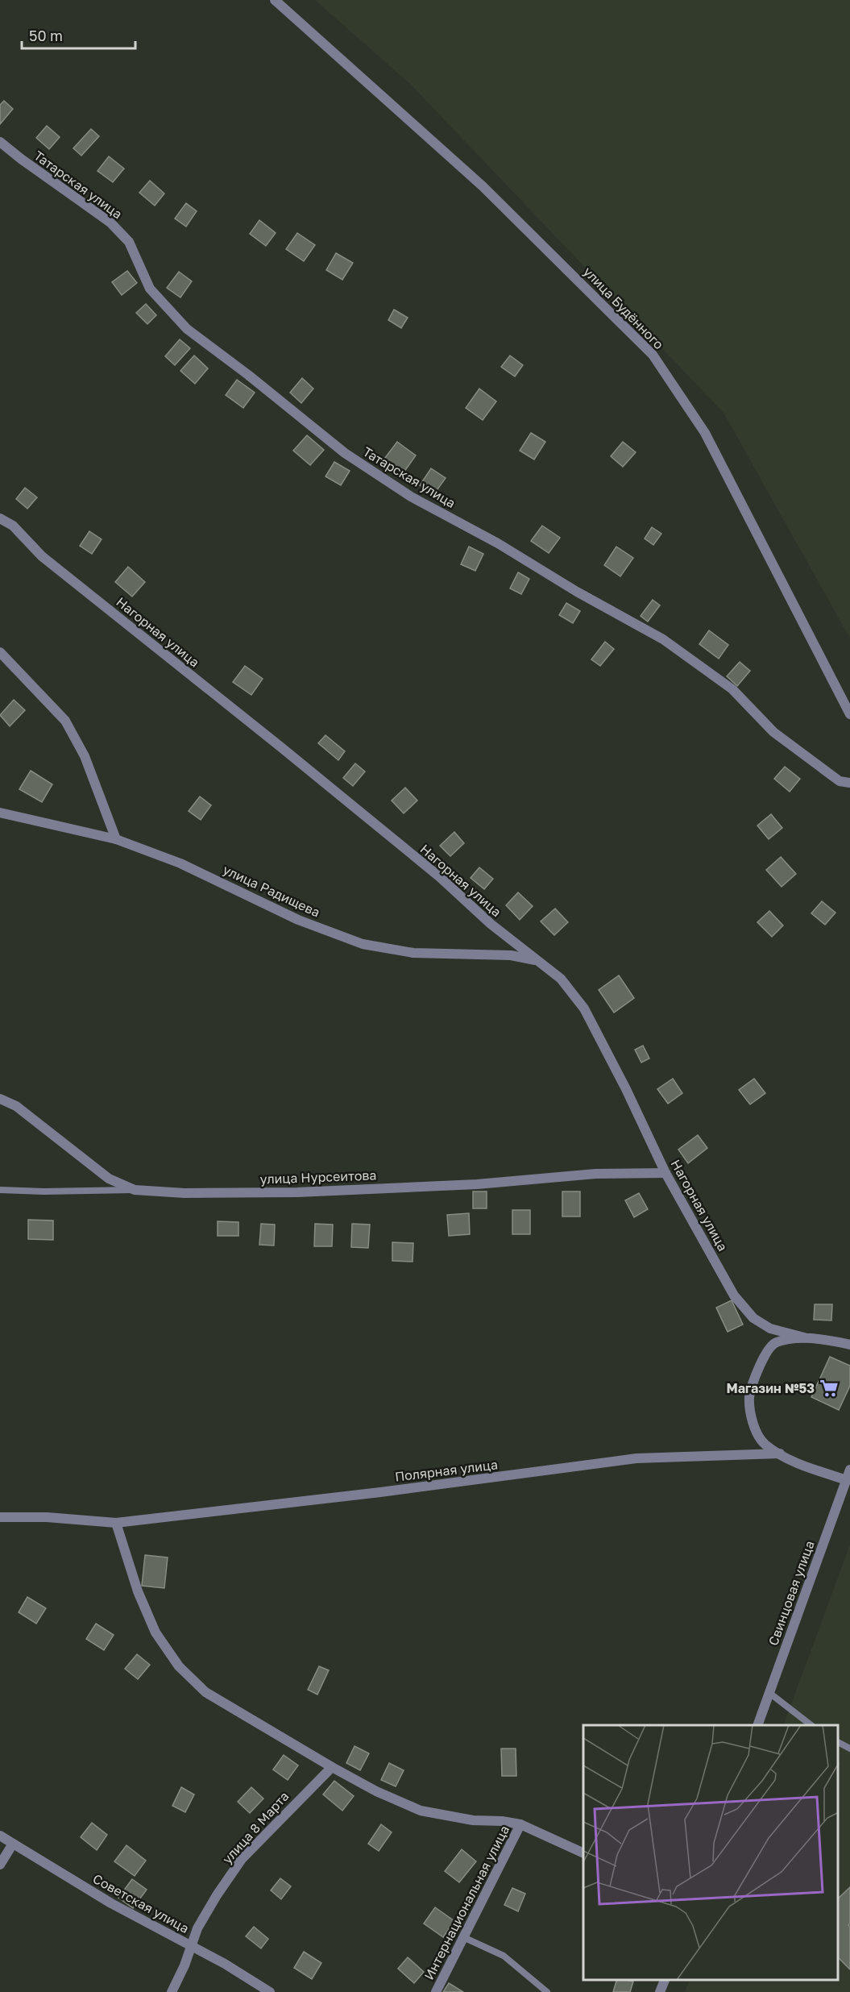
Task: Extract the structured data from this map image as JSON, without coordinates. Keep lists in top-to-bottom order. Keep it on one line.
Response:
{"streets":{"street":["Татарская улица","улица Будённого","Нагорная улица","улица Радищева","улица Нурсеитова","Полярная улица","Свинцовая улица","улица 8 Марта","Интернациональная улица","Советская улица"]},"crossings":[["Нагорная улица","улица Радищева"],["Нагорная улица","улица Нурсеитова"],["улица 8 Марта","Советская улица"]],"places":{"supermarket":["Магазин №53"]},"scale_bar":"50 m"}
